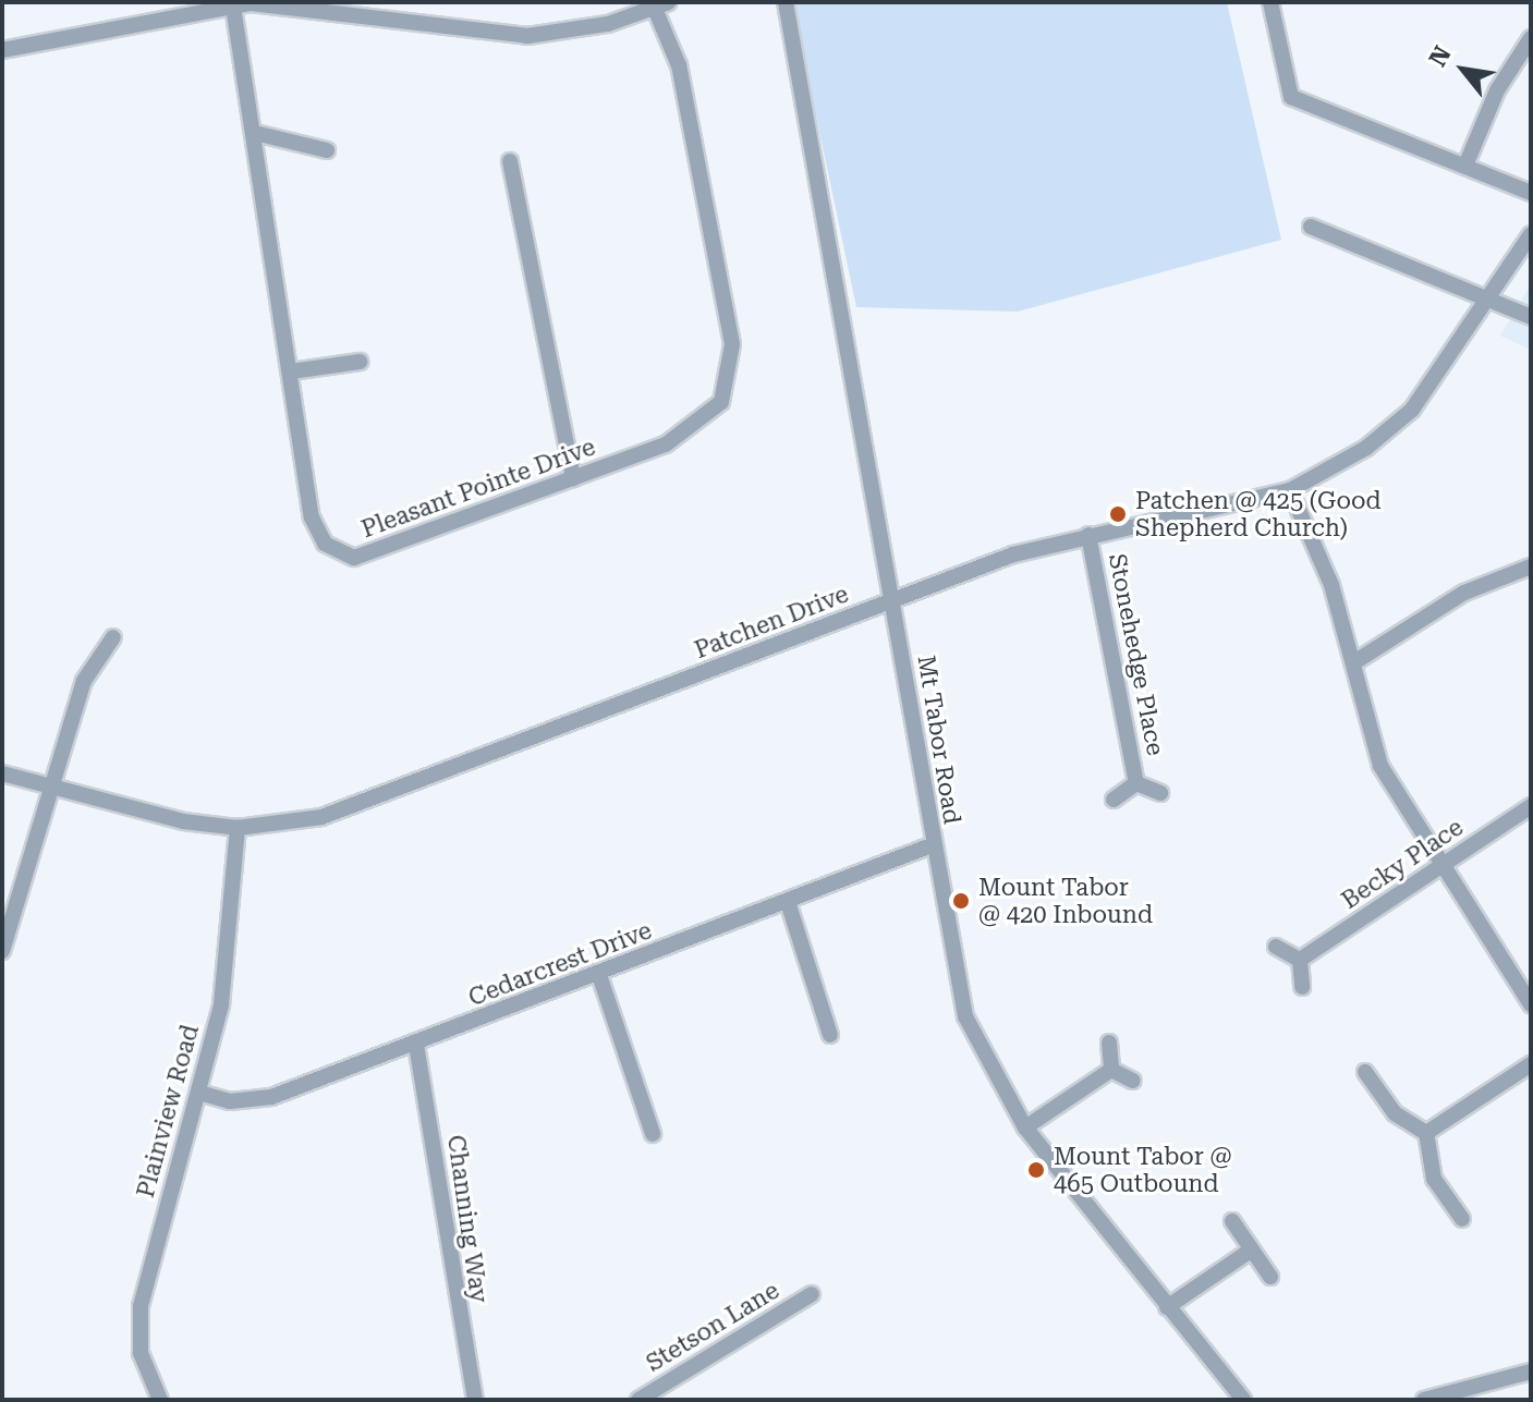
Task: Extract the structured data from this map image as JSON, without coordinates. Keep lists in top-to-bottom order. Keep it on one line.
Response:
{"streets":{"street":["Pleasant Pointe Drive","Patchen Drive","Stonehedge Place","Mt Tabor Road","Becky Place","Cedarcrest Drive","Plainview Road","Channing Way","Stetson Lane"]},"crossings":[["Patchen Drive","Stonehedge Place"],["Patchen Drive","Mt Tabor Road"],["Patchen Drive","Plainview Road"],["Mt Tabor Road","Cedarcrest Drive"],["Cedarcrest Drive","Plainview Road"],["Cedarcrest Drive","Channing Way"]],"places":["Patchen @ 425 (Good Shepherd Church)","Mount Tabor @ 420 Inbound","Mount Tabor @ 465 Outbound"],"north":"top left"}
